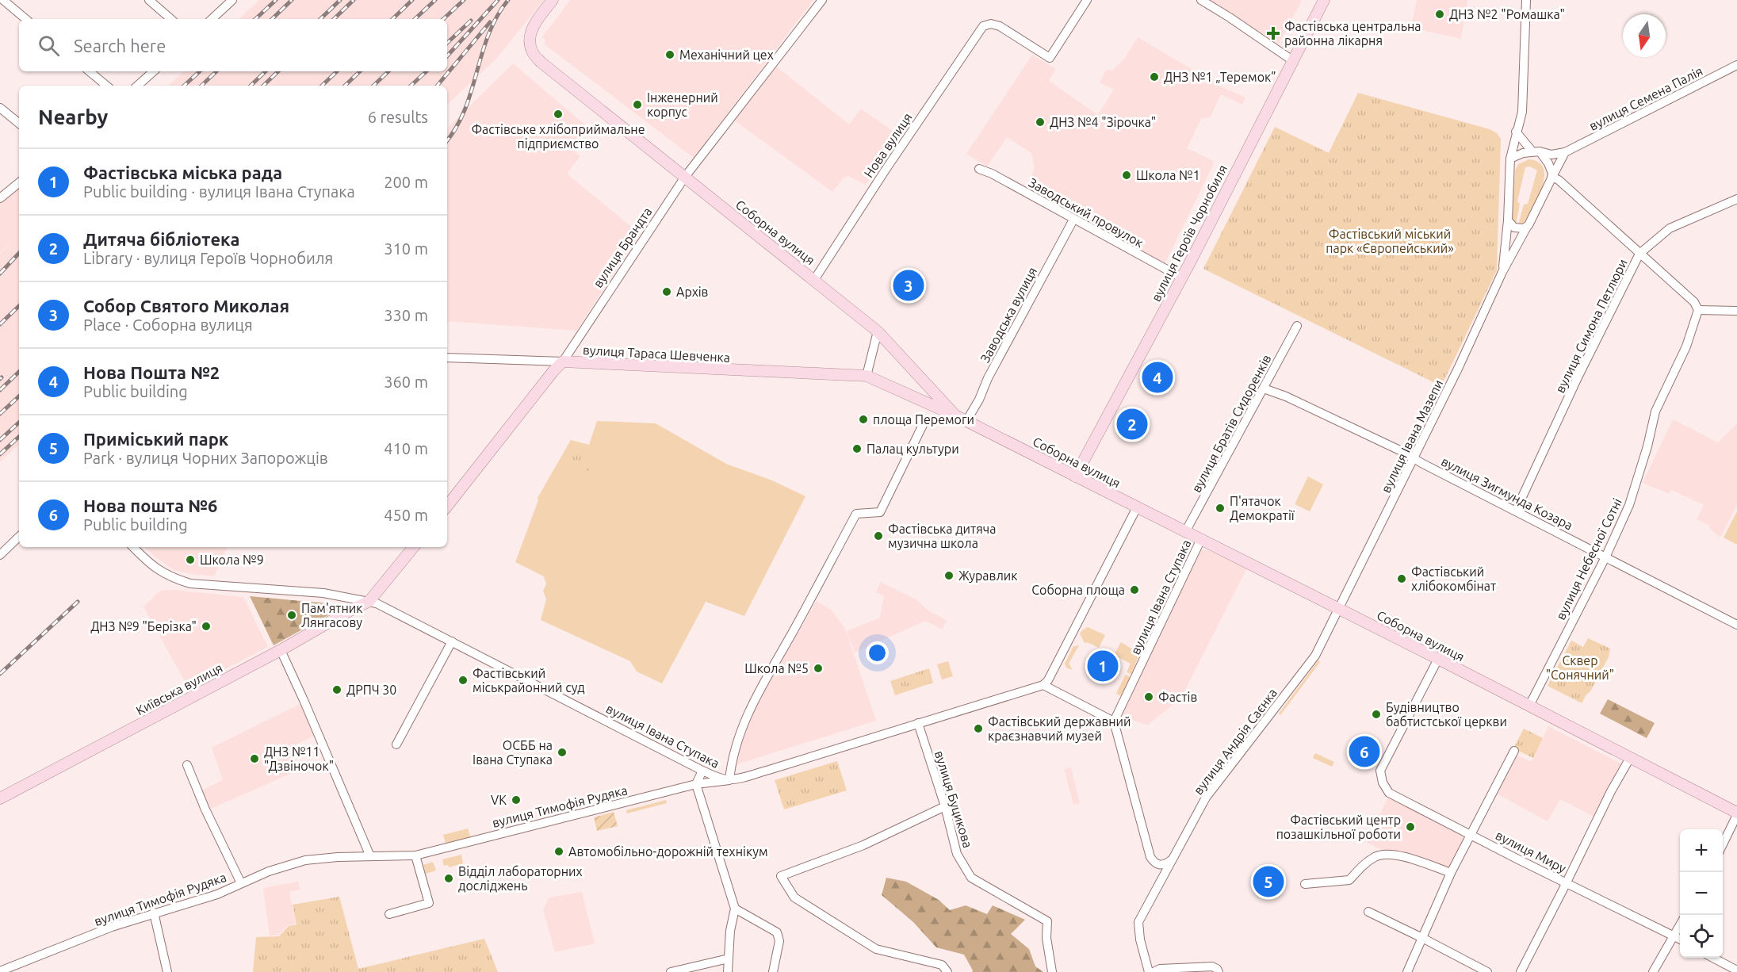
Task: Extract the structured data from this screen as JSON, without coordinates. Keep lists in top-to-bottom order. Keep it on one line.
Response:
{"streets":{"main road":["Соборна вулиця","вулиця Героїв Чорнобиля","вулиця Брандта","вулиця Тараса Шевченка","Київська вулиця"],"street":["вулиця Семена Палія","Нова вулиця","Заводський провулок","Заводська вулиця","вулиця Симона Петлюри","вулиця Братів Сидоренків","вулиця Івана Мазепи","вулиця Зигмунда Козара","вулиця Небесної Сотні","вулиця Івана Ступака","вулиця Андрія Саєнка","вулиця Буцикова","вулиця Тимофія Рудяка","вулиця Миру"]},"crossings":[["Нова вулиця","Соборна вулиця"],["Заводський провулок","вулиця Героїв Чорнобиля"],["Заводський провулок","Заводська вулиця"],["Соборна вулиця","вулиця Героїв Чорнобиля"],["Соборна вулиця","вулиця Брандта"],["Соборна вулиця","Заводська вулиця"],["Соборна вулиця","вулиця Братів Сидоренків"],["Соборна вулиця","вулиця Івана Мазепи"],["Соборна вулиця","вулиця Небесної Сотні"],["Соборна вулиця","вулиця Івана Ступака"],["Соборна вулиця","вулиця Андрія Саєнка"],["Соборна вулиця","вулиця Миру"],["вулиця Брандта","вулиця Тараса Шевченка"],["вулиця Симона Петлюри","вулиця Зигмунда Козара"],["вулиця Братів Сидоренків","вулиця Зигмунда Козара"],["вулиця Івана Мазепи","вулиця Зигмунда Козара"],["вулиця Івана Мазепи","вулиця Андрія Саєнка"],["вулиця Зигмунда Козара","вулиця Небесної Сотні"],["вулиця Івана Ступака","Київська вулиця"],["вулиця Івана Ступака","вулиця Буцикова"],["вулиця Івана Ступака","вулиця Тимофія Рудяка"]],"parks":["Фастівський міський парк «Європейський»","Сквер \"Сонячний\""],"places":{"other":["ДНЗ №2 \"Ромашка\"","Механічний цех","ДНЗ №1 „Теремок”","Інженерний корпус","Фастівське хлібоприймальне підприємство","ДНЗ №4 \"Зірочка\"","Школа №1","Архів","площа Перемоги","Палац культури","П'ятачок Демократії","Фастівська дитяча музична школа","Школа №9","Журавлик","Фастівський хлібокомбінат","Соборна площа","Пам'ятник Лянгасову","ДНЗ №9 \"Берізка\"","Школа №5","Фастівський міськрайонний суд","ДРПЧ 30","Фастів","Будівництво бабтистської церкви","Фастівський державний краєзнавчий музей","ОСББ на Івана Ступака","ДНЗ №11 \"Дзвіночок\"","VK","Фастівський центр позашкільної роботи","Автомобільно-дорожній технікум","Відділ лабораторних досліджень"],"health":["Фастівська центральна районна лікарня"]},"north":"bottom","page":{"search":"Search here","heading":["Nearby","6 results"],"list":[{"mark":"1","name":"Фастівська міська рада","note":"Public building · вулиця Івана Ступака","value":"200 m"},{"mark":"2","name":"Дитяча бібліотека","note":"Library · вулиця Героїв Чорнобиля","value":"310 m"},{"mark":"3","name":"Собор Святого Миколая","note":"Place · Соборна вулиця","value":"330 m"},{"mark":"4","name":"Нова Пошта №2","note":"Public building","value":"360 m"},{"mark":"5","name":"Приміський парк","note":"Park · вулиця Чорних Запорожців","value":"410 m"},{"mark":"6","name":"Нова пошта №6","note":"Public building","value":"450 m"}],"pins":["3","4","2","1","6","5"],"map_buttons":["+","−"]}}
